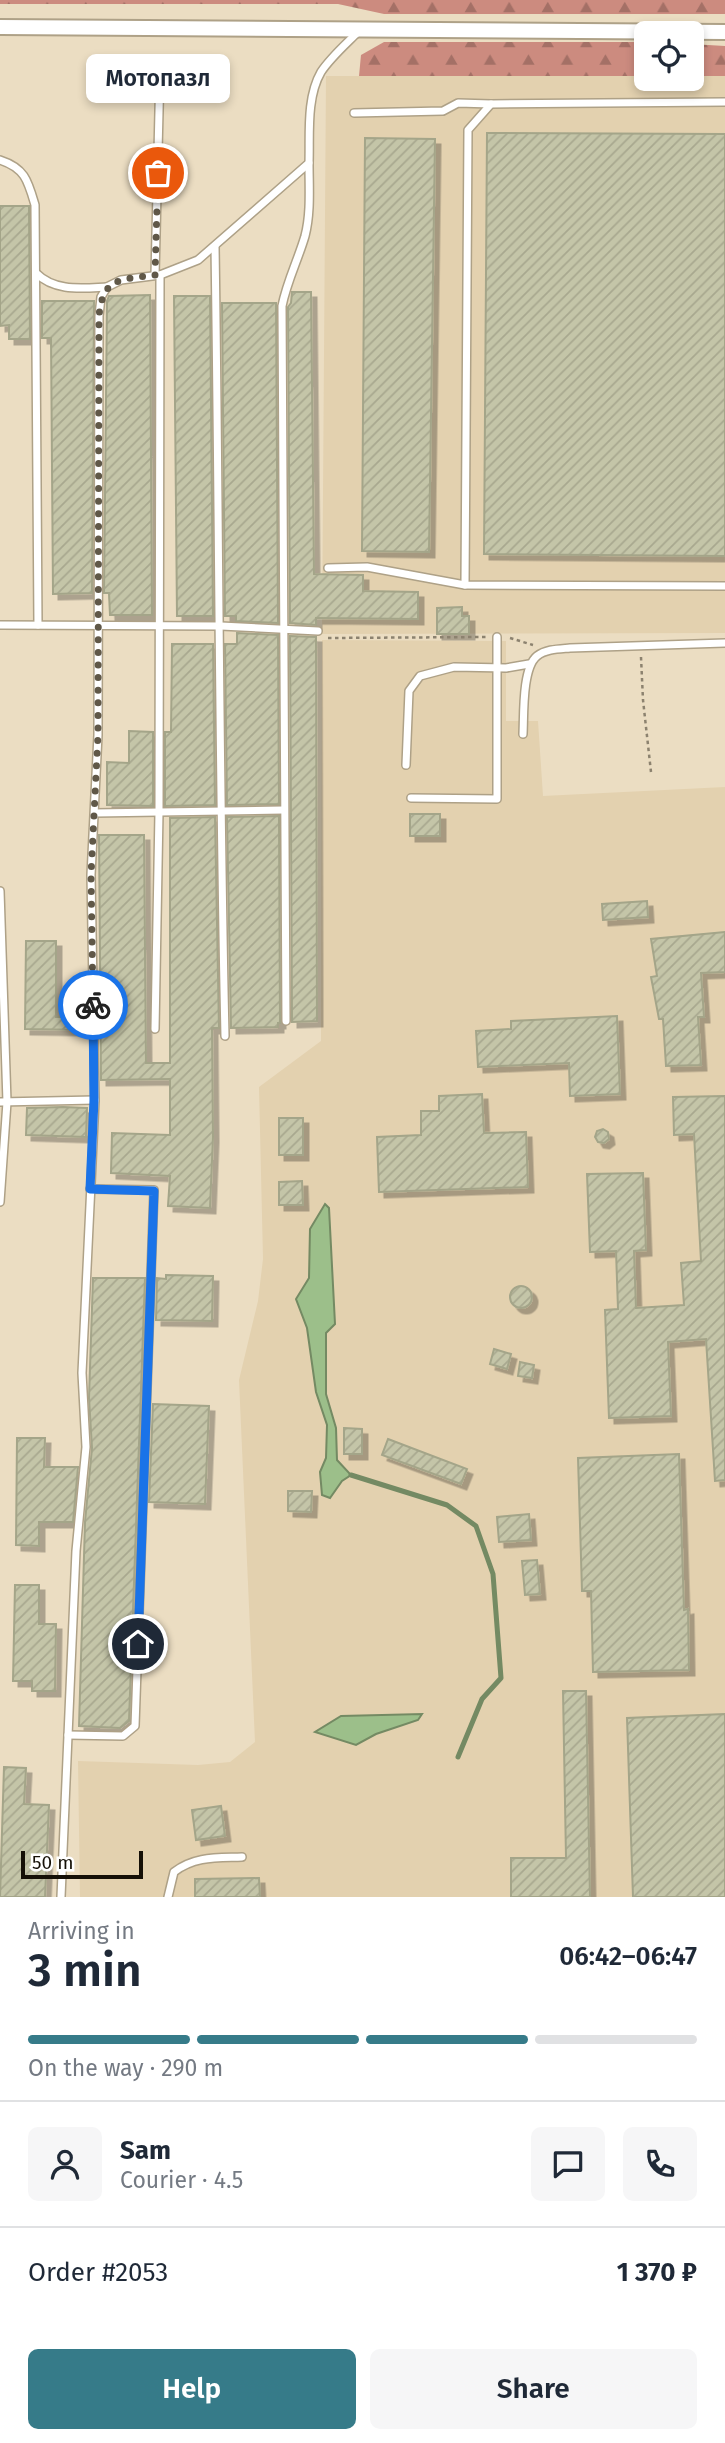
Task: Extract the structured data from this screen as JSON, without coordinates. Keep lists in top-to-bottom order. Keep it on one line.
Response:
{"places":["Мотопазл"],"scale_bar":"50 m","page":{"bubble":"Мотопазл","scale":"50 m","heading":["3 min","Arriving in","06:42–06:47"],"panel":["Sam","Courier · 4.5","Order #2053","1 370 ₽"],"bar":"On the way · 290 m","buttons":["Help","Share"]}}
